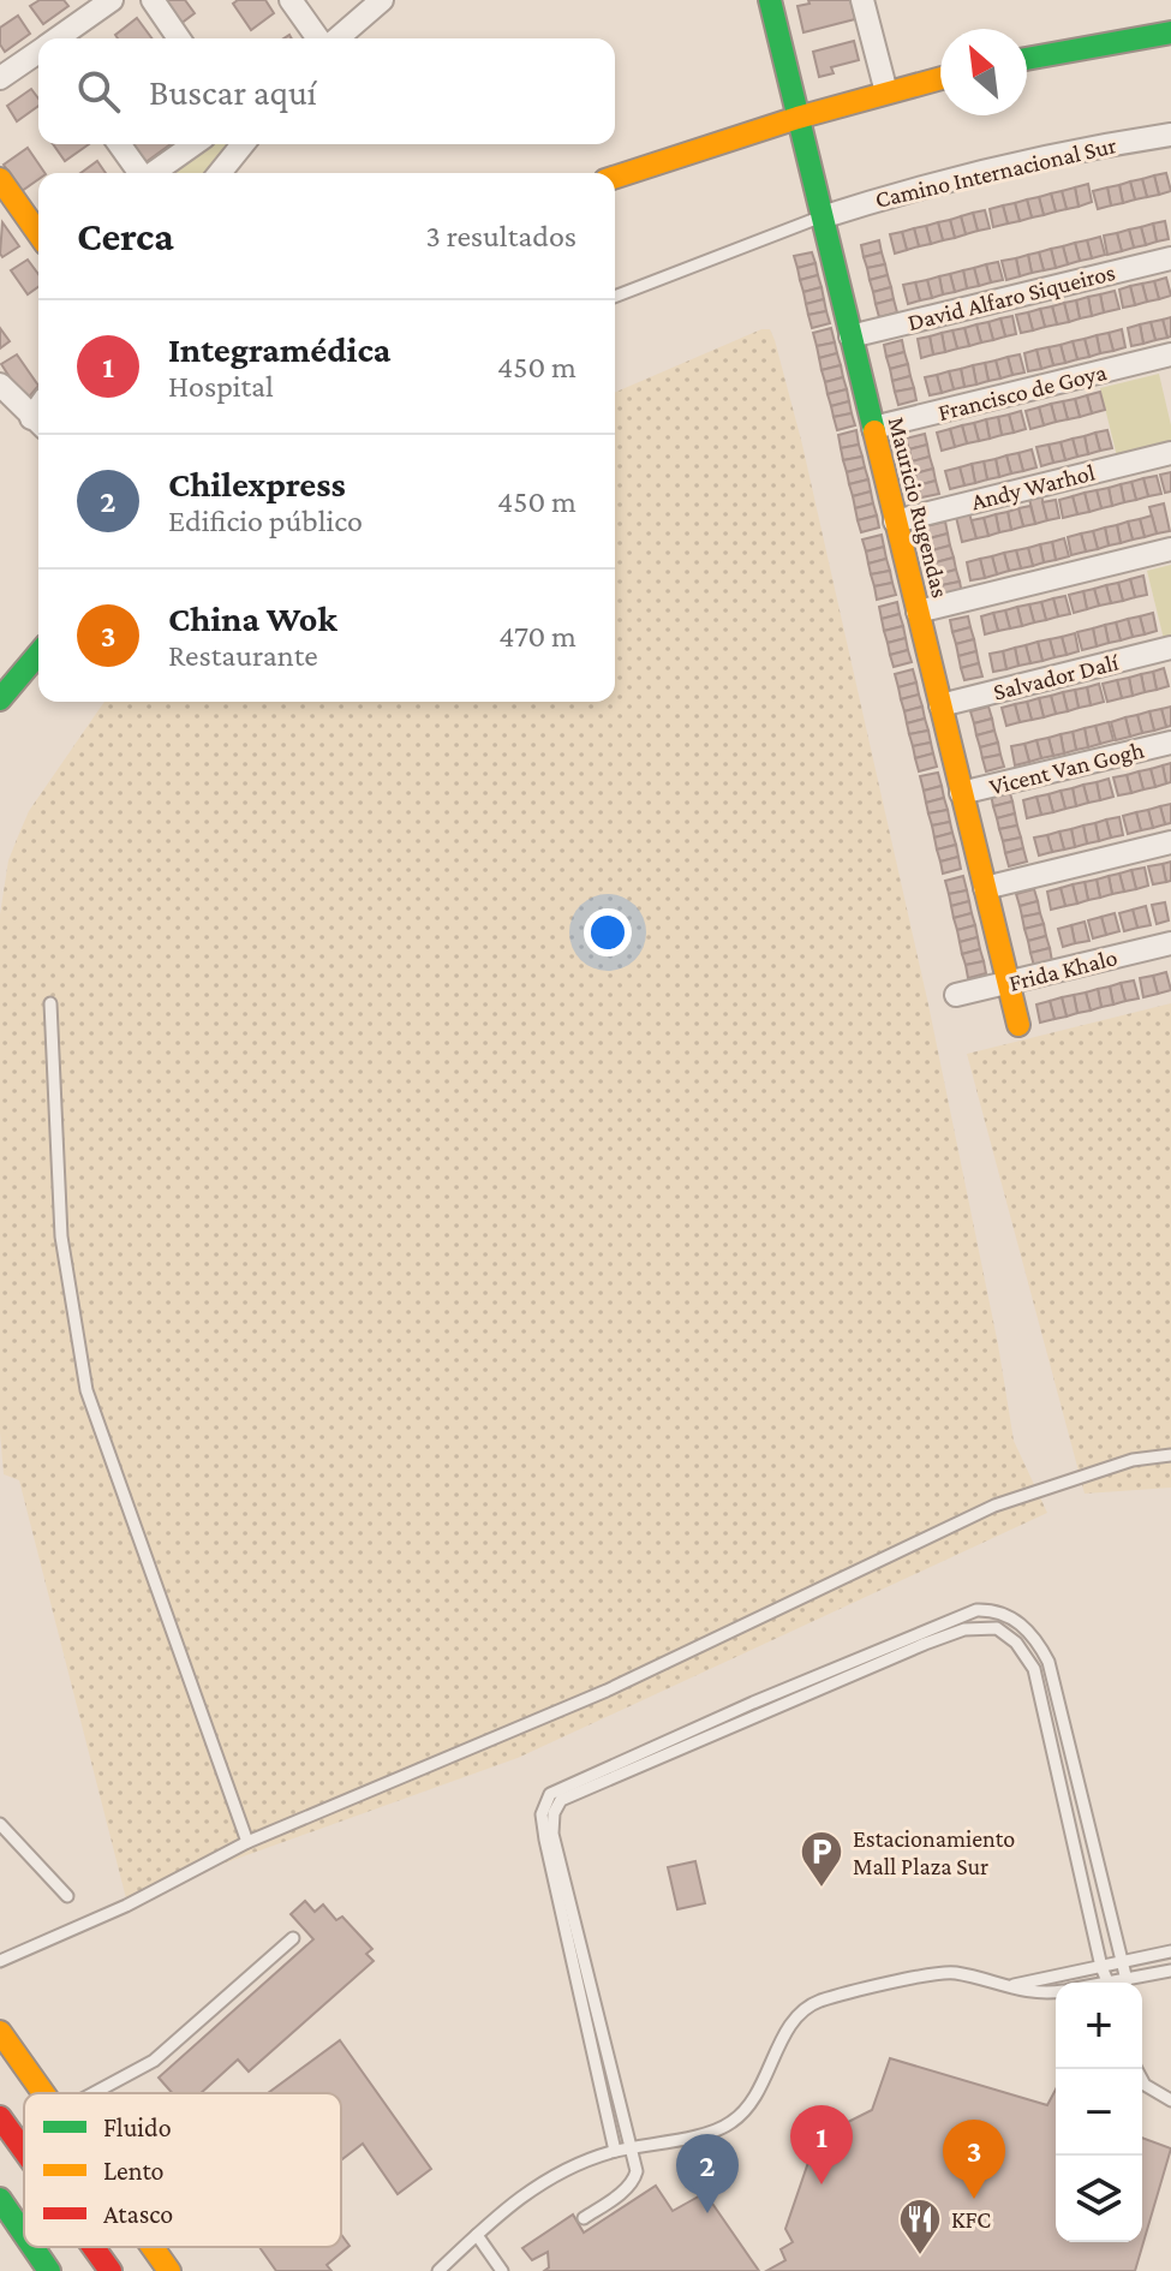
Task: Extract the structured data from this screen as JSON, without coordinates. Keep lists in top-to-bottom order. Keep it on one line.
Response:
{"streets":{"main road":["Mauricio Rugendas"],"street":["Camino Internacional Sur","David Alfaro Siqueiros","Francisco de Goya","Andy Warhol","Salvador Dalí","Vicent Van Gogh","Frida Khalo"]},"crossings":[["Camino Internacional Sur","Mauricio Rugendas"],["David Alfaro Siqueiros","Mauricio Rugendas"],["Francisco de Goya","Mauricio Rugendas"],["Andy Warhol","Mauricio Rugendas"],["Mauricio Rugendas","Salvador Dalí"],["Mauricio Rugendas","Vicent Van Gogh"],["Mauricio Rugendas","Frida Khalo"]],"places":{"parking":["Estacionamiento Mall Plaza Sur"],"restaurant":["KFC"]},"legend":["Fluido","Lento","Atasco"],"north":"top left","page":{"search":"Buscar aquí","heading":["Cerca","3 resultados"],"list":[{"mark":"1","name":"Integramédica","note":"Hospital","value":"450 m"},{"mark":"2","name":"Chilexpress","note":"Edificio público","value":"450 m"},{"mark":"3","name":"China Wok","note":"Restaurante","value":"470 m"}],"map_buttons":["+","−"],"pins":["1","3","2"]}}
